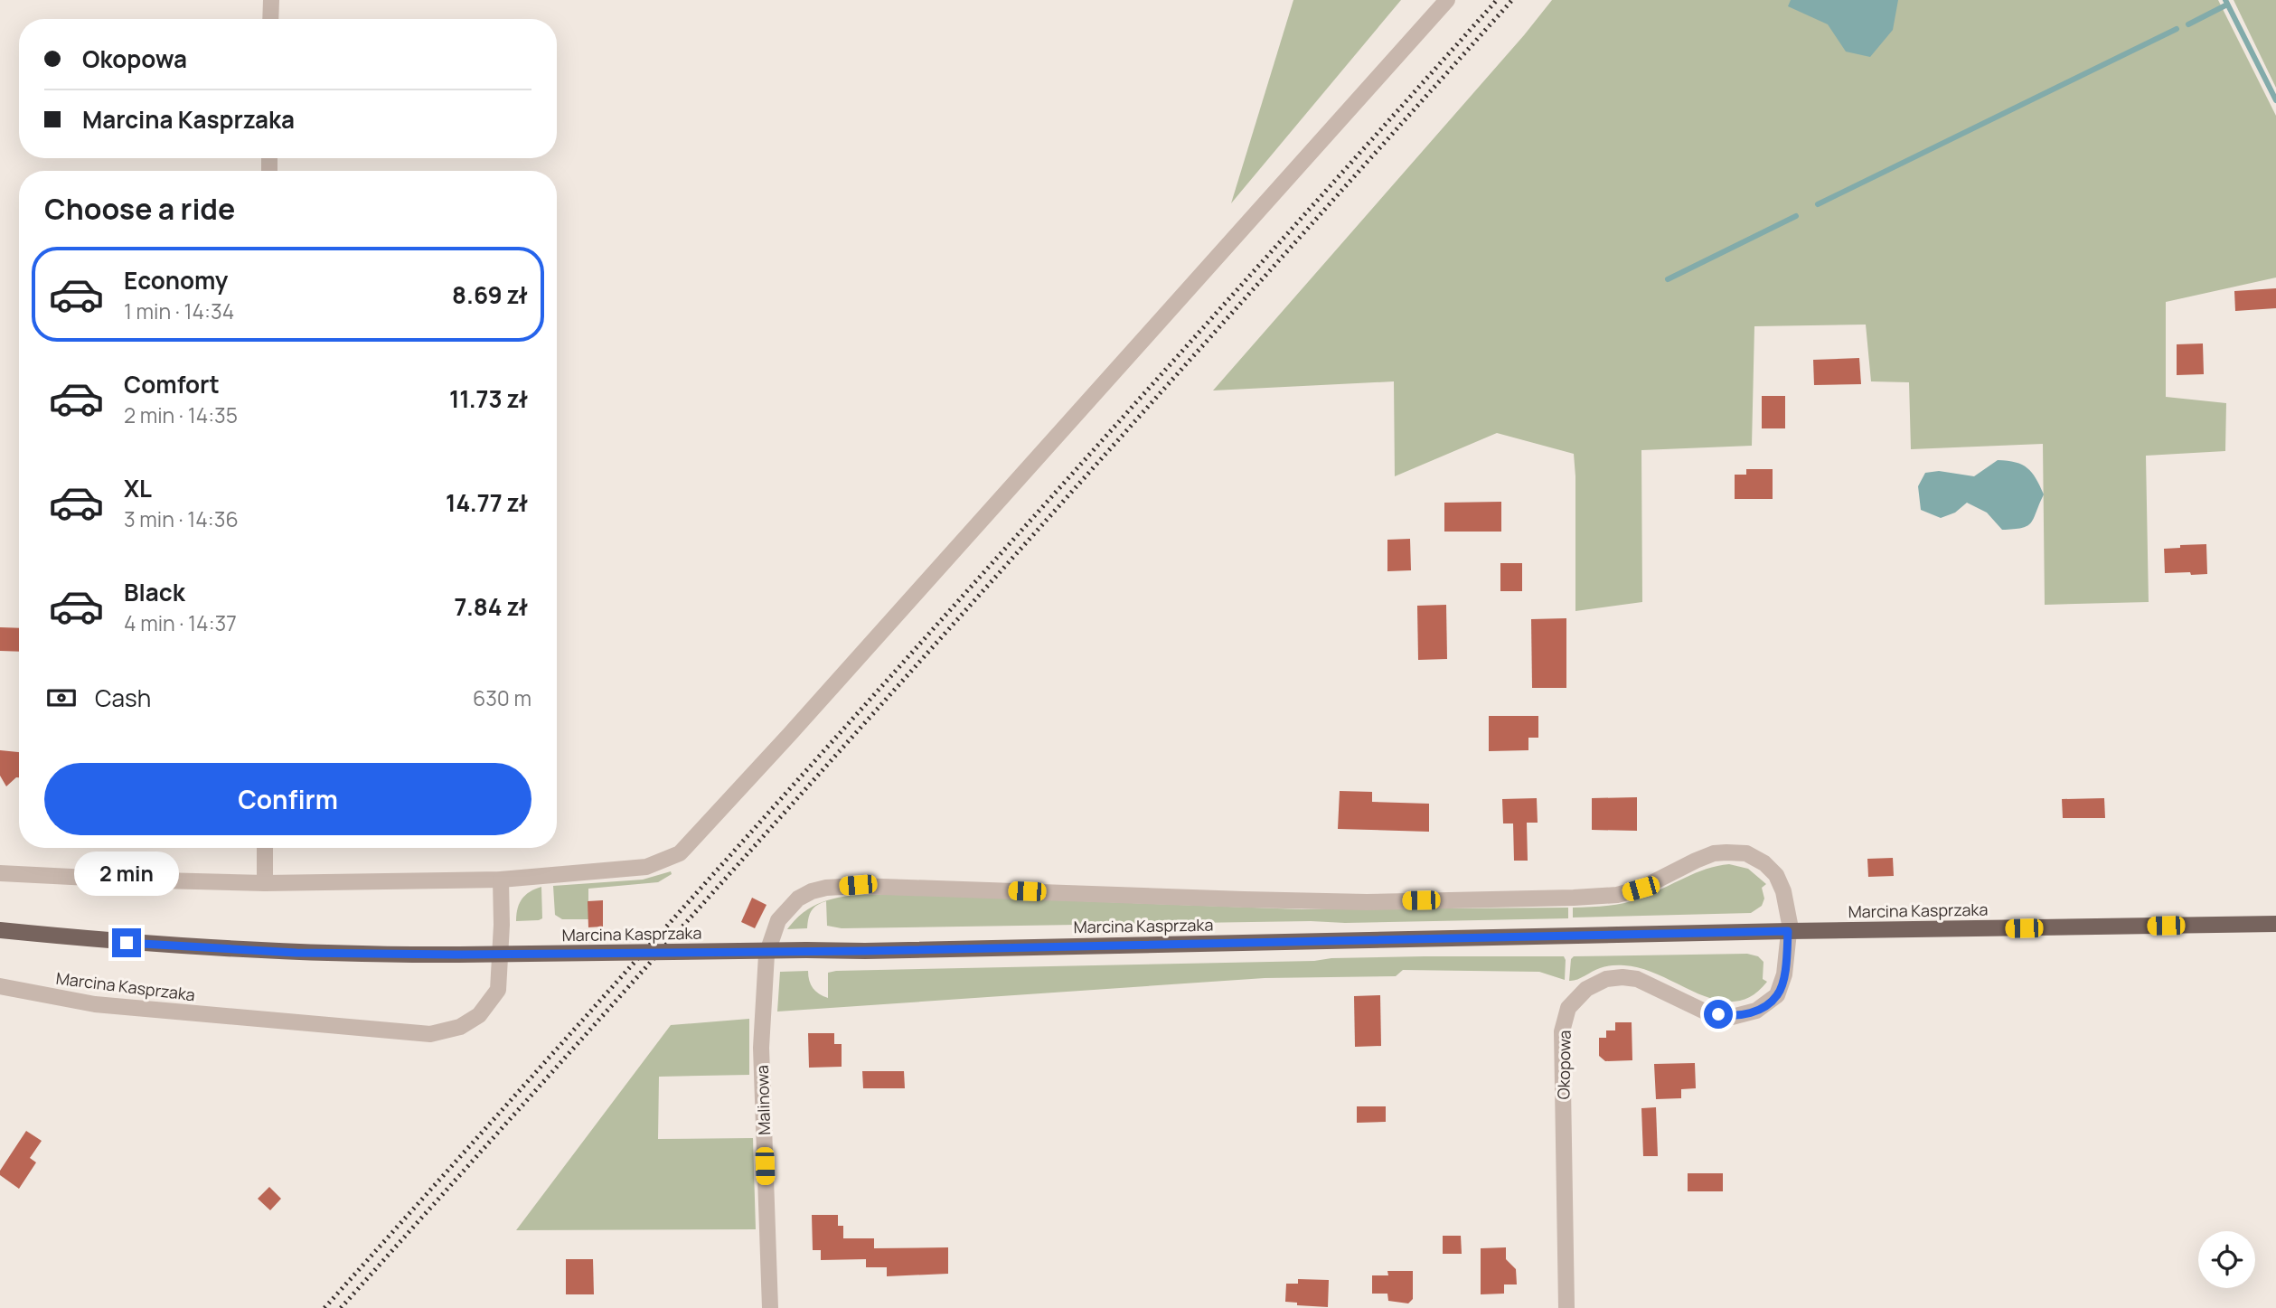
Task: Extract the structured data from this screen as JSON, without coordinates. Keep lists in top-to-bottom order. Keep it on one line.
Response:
{"streets":{"main road":["Marcina Kasprzaka"],"street":["Okopowa","Malinowa"]},"crossings":[["Marcina Kasprzaka","Okopowa"],["Marcina Kasprzaka","Malinowa"]],"page":{"banner":["Okopowa","Marcina Kasprzaka"],"heading":"Choose a ride","list":[{"name":"Economy","note":"1 min · 14:34","value":"8.69 zł"},{"name":"Comfort","note":"2 min · 14:35","value":"11.73 zł"},{"name":"XL","note":"3 min · 14:36","value":"14.77 zł"},{"name":"Black","note":"4 min · 14:37","value":"7.84 zł"}],"pay":["Cash","630 m"],"buttons":"Confirm","bubble":"2 min"}}
